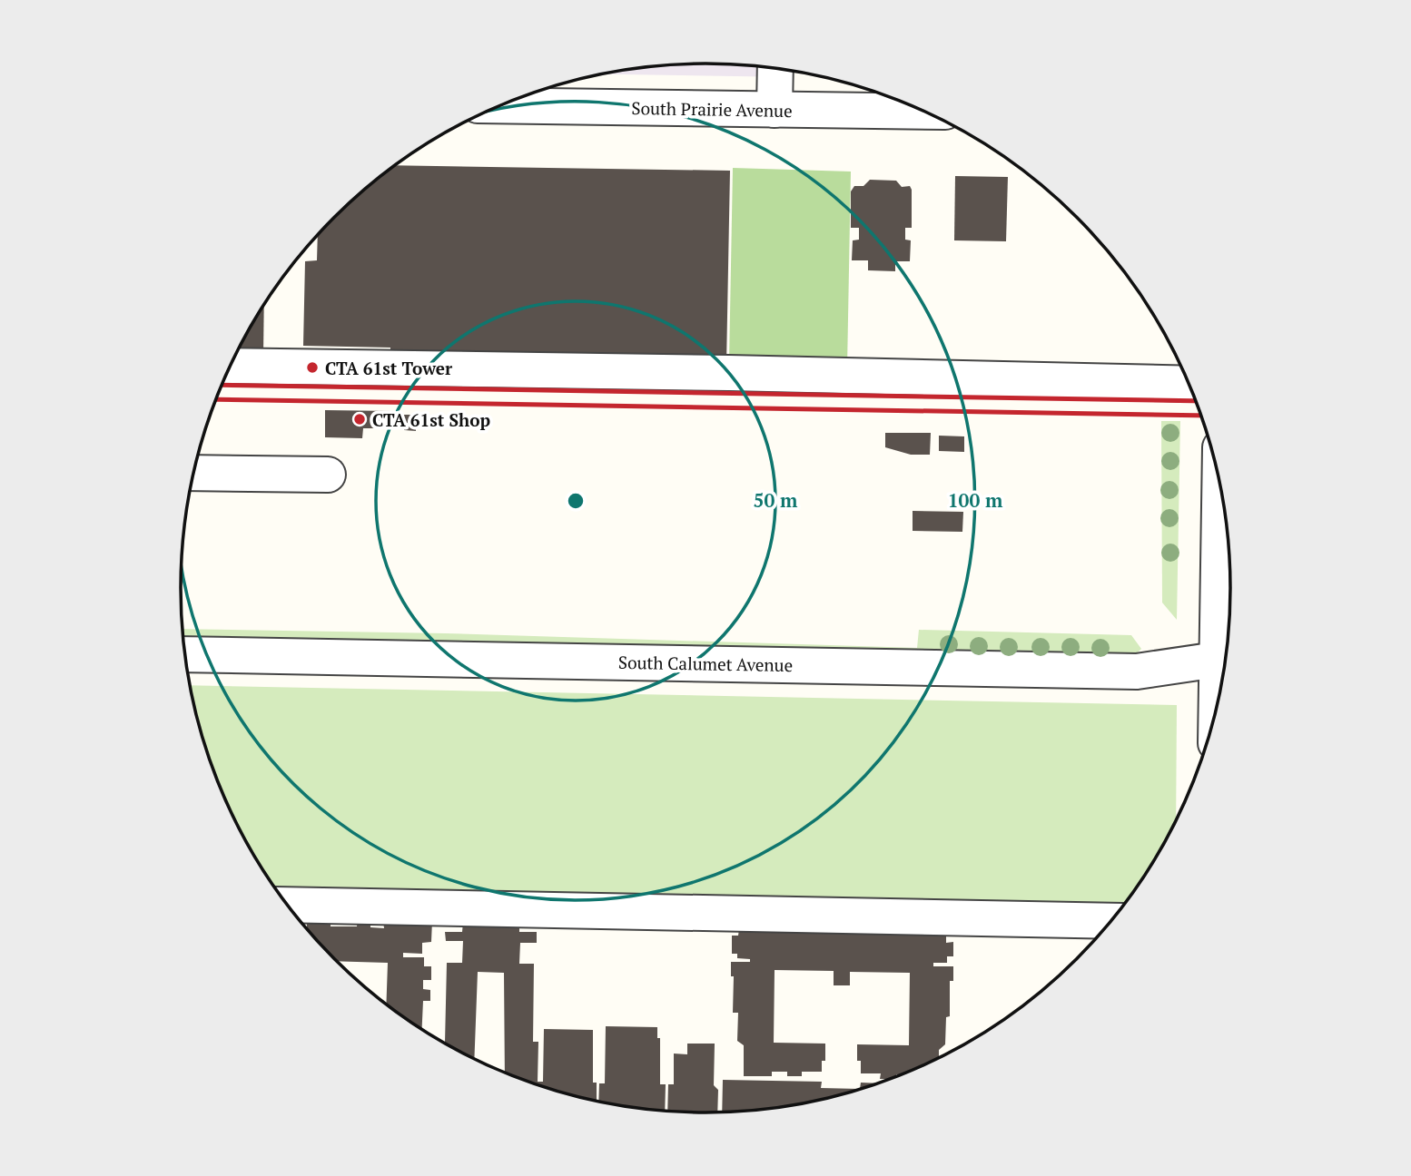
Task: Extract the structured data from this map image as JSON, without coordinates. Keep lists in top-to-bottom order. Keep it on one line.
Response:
{"streets":{"street":["South Prairie Avenue","South Calumet Avenue"]},"places":["CTA 61st Tower","CTA 61st Shop"],"rings":["50 m","100 m"]}
